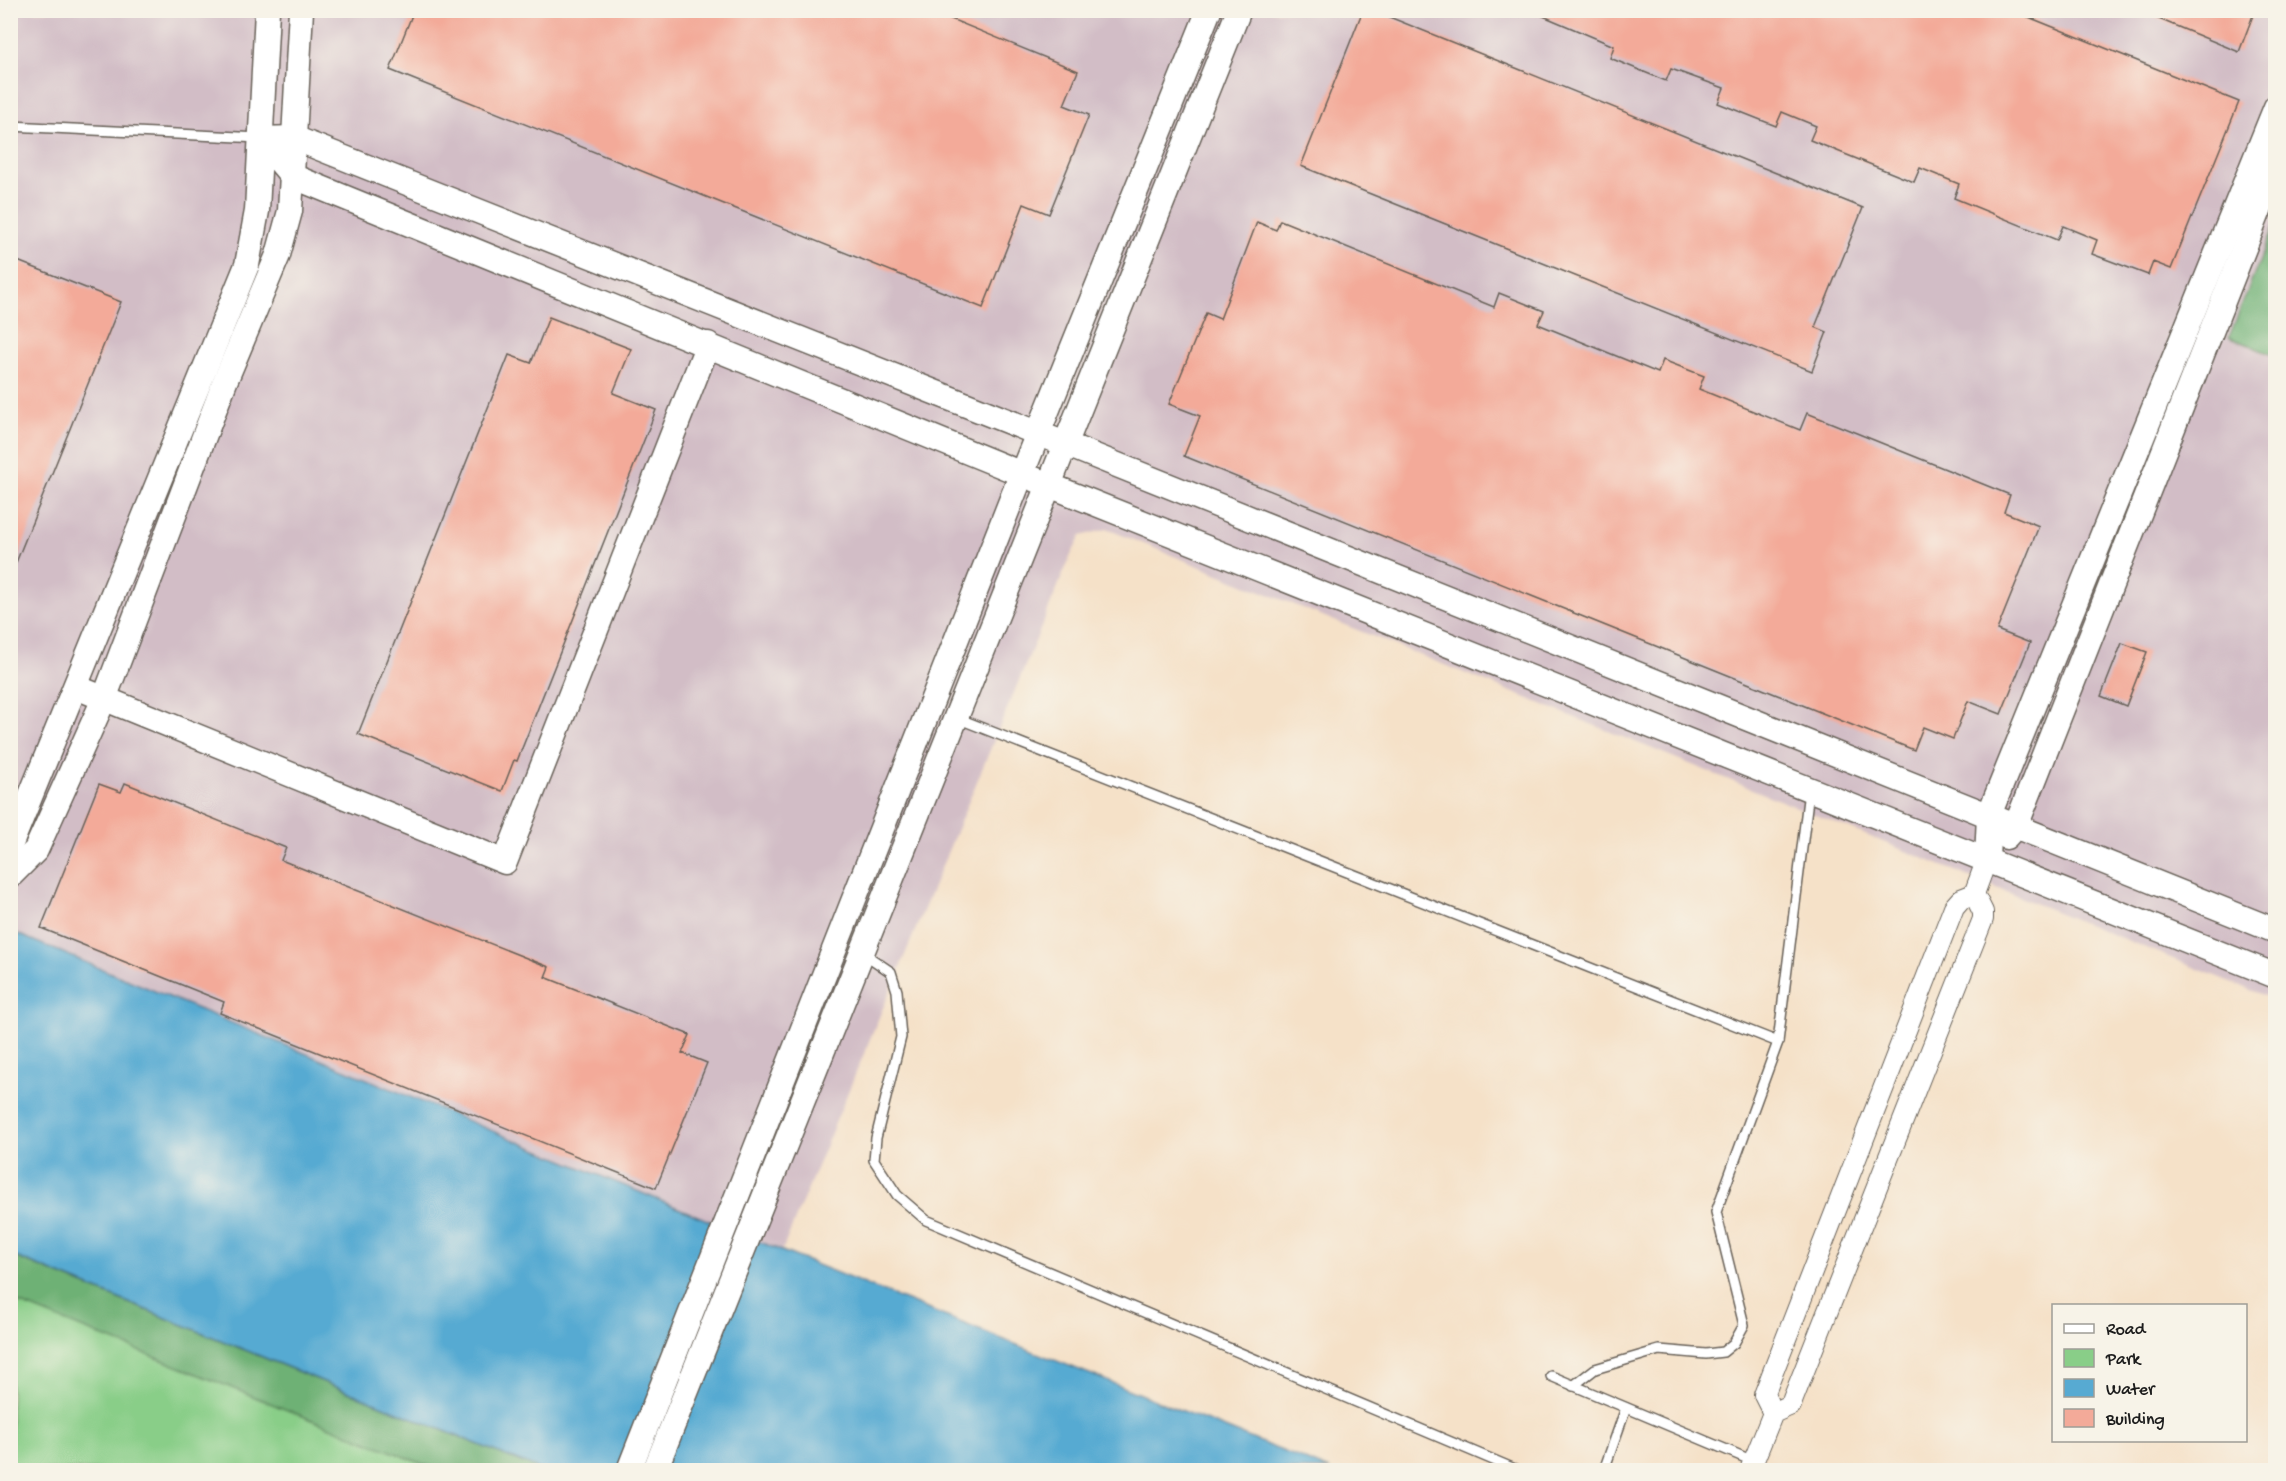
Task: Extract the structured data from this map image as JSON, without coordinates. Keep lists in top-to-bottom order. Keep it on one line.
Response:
{"legend":["Road","Park","Water","Building"]}
